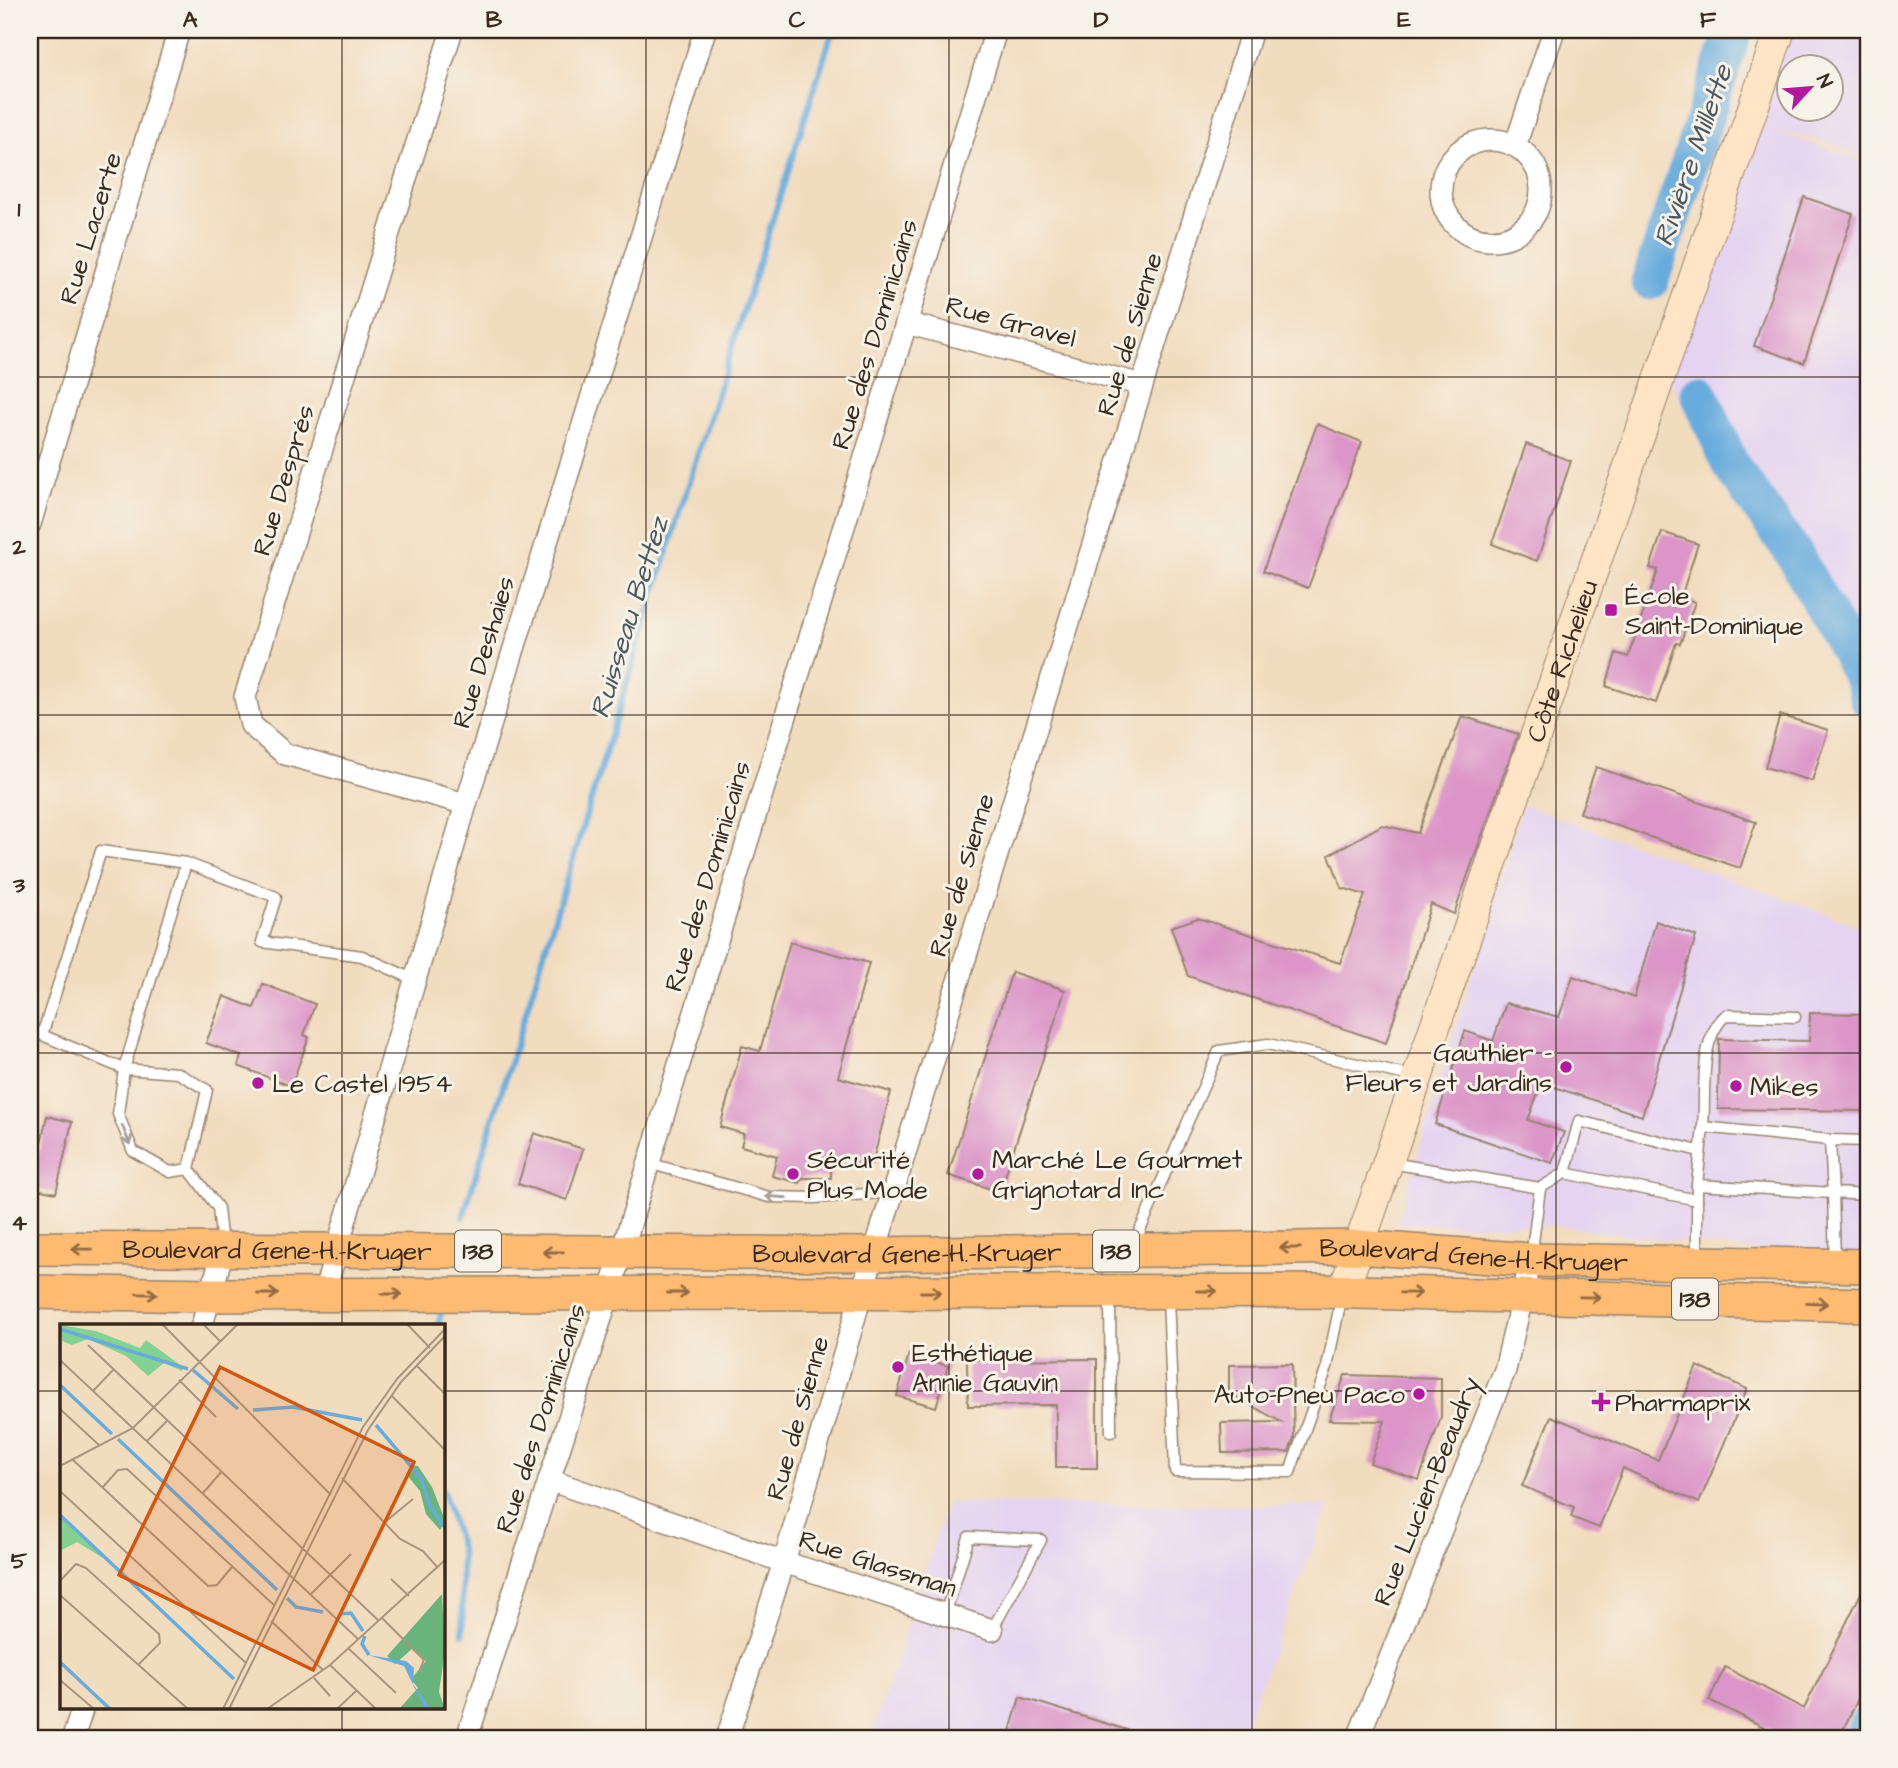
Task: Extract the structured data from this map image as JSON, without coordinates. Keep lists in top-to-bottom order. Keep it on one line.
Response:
{"streets":{"main road":["Boulevard Gene-H.-Kruger","138"],"street":["Rue Lacerte","Rue Gravel","Rue des Dominicains","Rue de Sienne","Rue Després","Rue Deshaies","Côte Richelieu","Rue Lucien-Beaudry","Rue Glassman"]},"crossings":[["Rue Gravel","Rue des Dominicains"],["Rue Gravel","Rue de Sienne"],["Rue des Dominicains","Boulevard Gene-H.-Kruger"],["Rue des Dominicains","Rue Glassman"],["Rue de Sienne","Boulevard Gene-H.-Kruger"],["Rue de Sienne","Rue Glassman"],["Rue Després","Rue Deshaies"],["Rue Deshaies","Boulevard Gene-H.-Kruger"],["Côte Richelieu","Boulevard Gene-H.-Kruger"],["Boulevard Gene-H.-Kruger","Rue Lucien-Beaudry"]],"water":["Rivière Millette","Ruisseau Bettez"],"places":{"transit":["École Saint-Dominique"],"other":["Gauthier - Fleurs et Jardins","Le Castel 1954","Mikes","Sécurité Plus Mode","Marché Le Gourmet Grignotard Inc","Esthétique Annie Gauvin","Auto-Pneu Paco"],"health":["Pharmaprix"]},"north":"top right","grid":{"columns":["A","B","C","D","E","F"],"rows":["1","2","3","4","5"]}}
